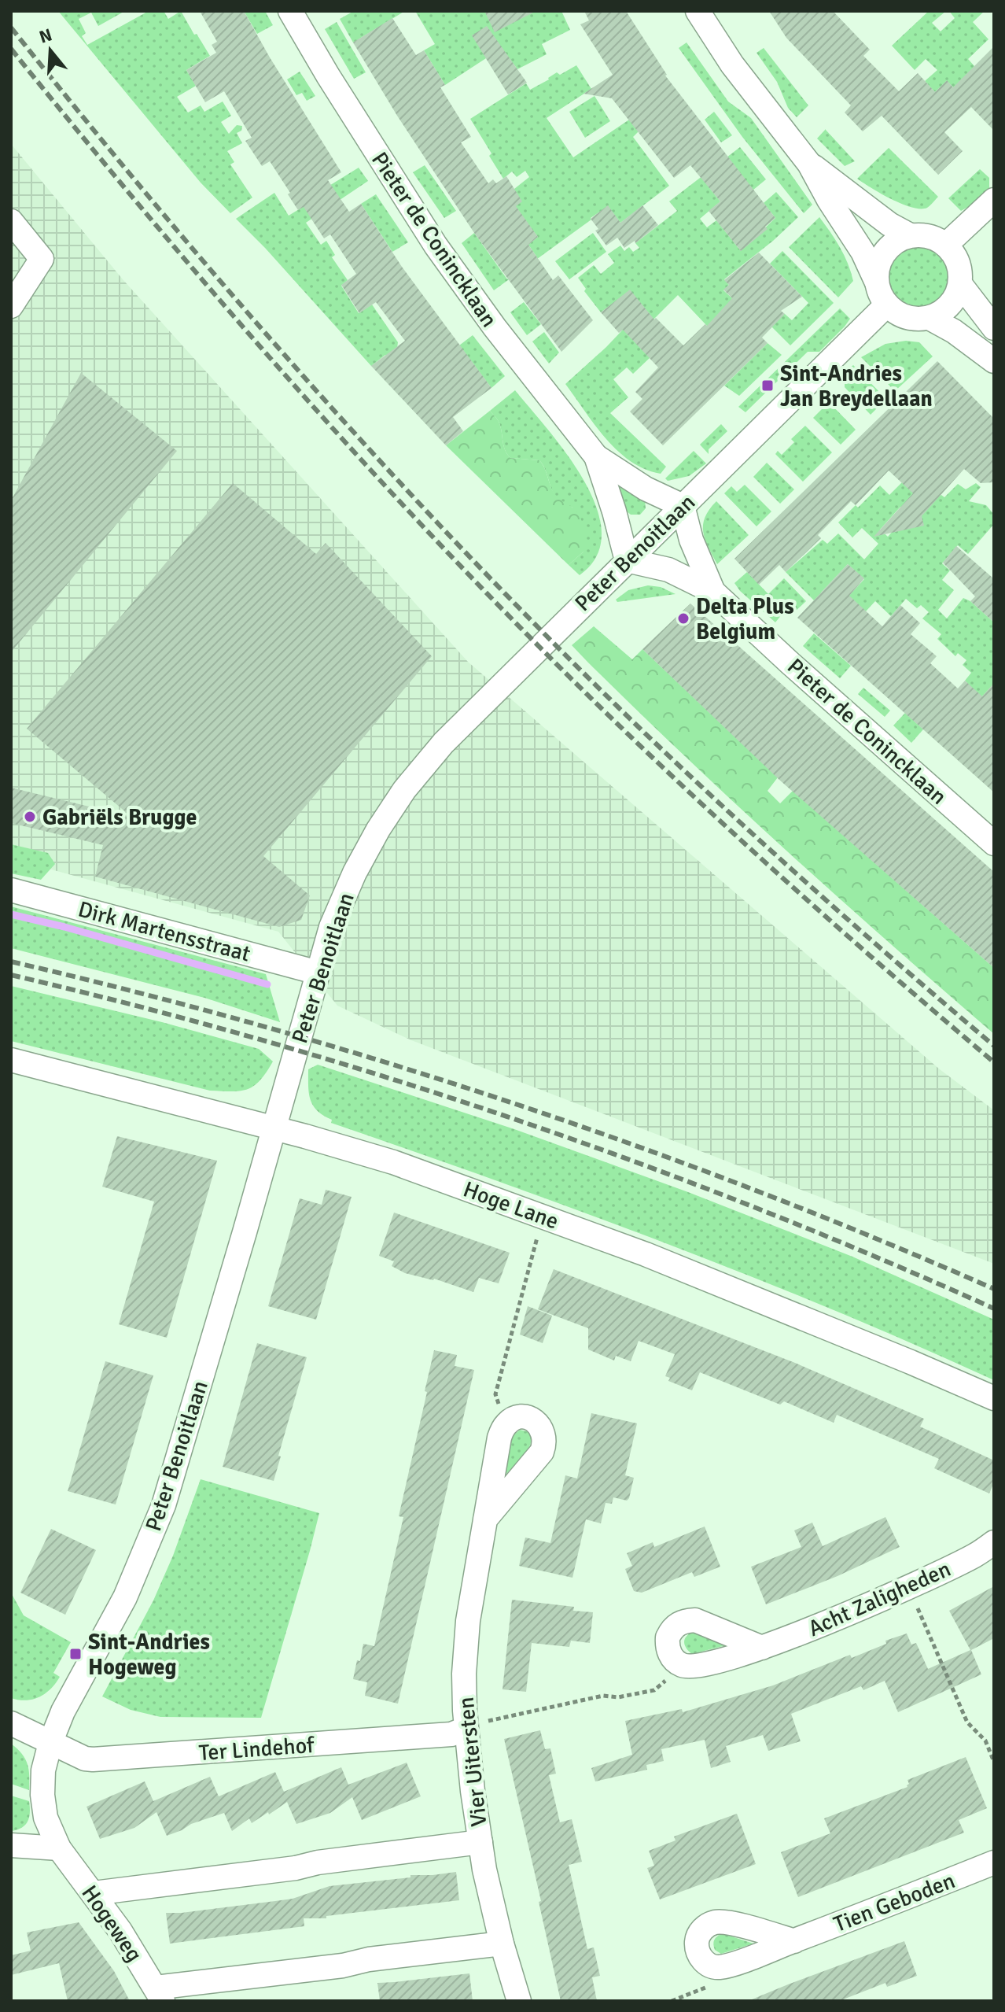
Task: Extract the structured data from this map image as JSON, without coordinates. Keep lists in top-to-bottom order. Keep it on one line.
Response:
{"streets":{"street":["Pieter de Conincklaan","Peter Benoitlaan","Dirk Martensstraat","Hoge Lane","Acht Zaligheden","Ter Lindehof","Vier Uitersten","Tien Geboden","Hogeweg"]},"crossings":[["Pieter de Conincklaan","Peter Benoitlaan"],["Peter Benoitlaan","Dirk Martensstraat"],["Peter Benoitlaan","Hoge Lane"],["Peter Benoitlaan","Hogeweg"],["Ter Lindehof","Vier Uitersten"],["Ter Lindehof","Hogeweg"]],"places":{"transit":["Sint-Andries Jan Breydellaan","Sint-Andries Hogeweg"],"other":["Delta Plus Belgium","Gabriëls Brugge"]},"north":"top"}
